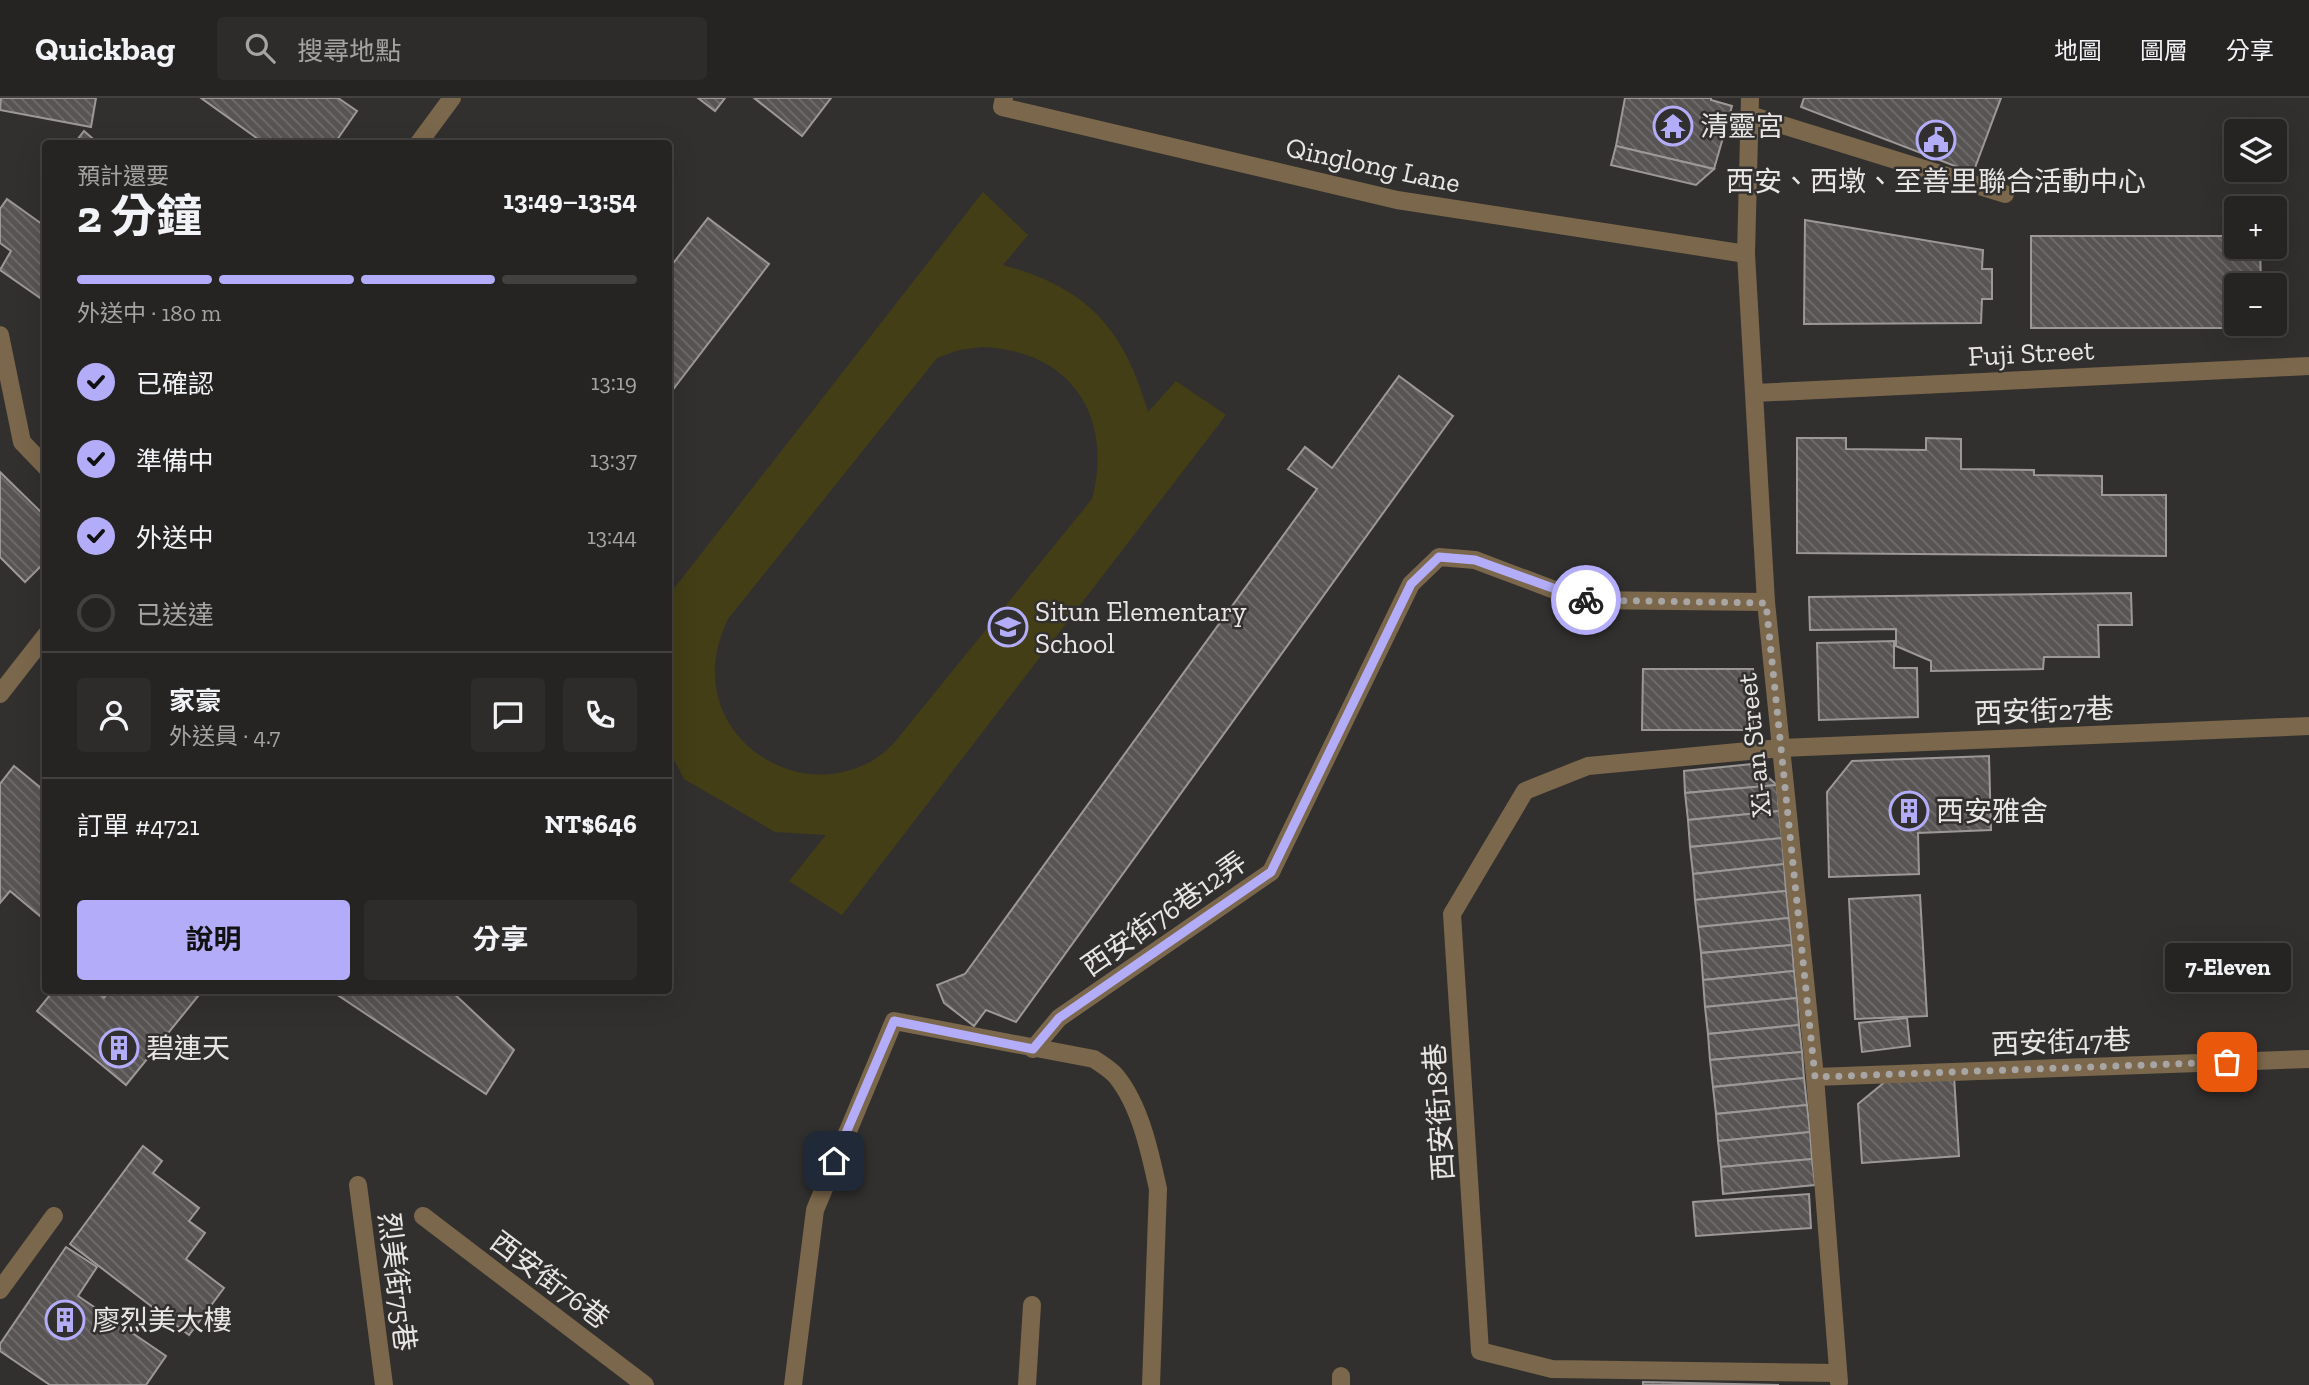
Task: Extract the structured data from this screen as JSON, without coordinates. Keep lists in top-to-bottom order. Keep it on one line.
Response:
{"streets":{"street":["Qinglong Lane","Fuji Street","西安街27巷","Xi-an Street","西安街76巷12弄","西安街47巷","西安街18巷","西安街76巷","烈美街75巷"]},"crossings":[["Qinglong Lane","Xi-an Street"],["Fuji Street","Xi-an Street"],["西安街27巷","Xi-an Street"],["西安街27巷","西安街18巷"],["Xi-an Street","西安街76巷12弄"],["Xi-an Street","西安街47巷"],["Xi-an Street","西安街18巷"]],"places":{"temple":["清靈宮"],"public building":["西安、西墩、至善里聯合活動中心"],"school or university":["Situn Elementary School"],"building":["西安雅舍","碧連天","廖烈美大樓"],"other":["7-Eleven"]},"page":{"header":"Quickbag","search":"搜尋地點","nav":["地圖","圖層","分享"],"map_buttons":["+","−"],"heading":["2 分鐘","預計還要","13:49–13:54"],"panel":["家豪","外送員 · 4.7","訂單 #4721","NT$646"],"bar":"外送中 · 180 m","list":[["已確認","13:19"],["準備中","13:37"],["外送中","13:44"],"已送達"],"buttons":["說明","分享"],"bubble":"7-Eleven"}}
